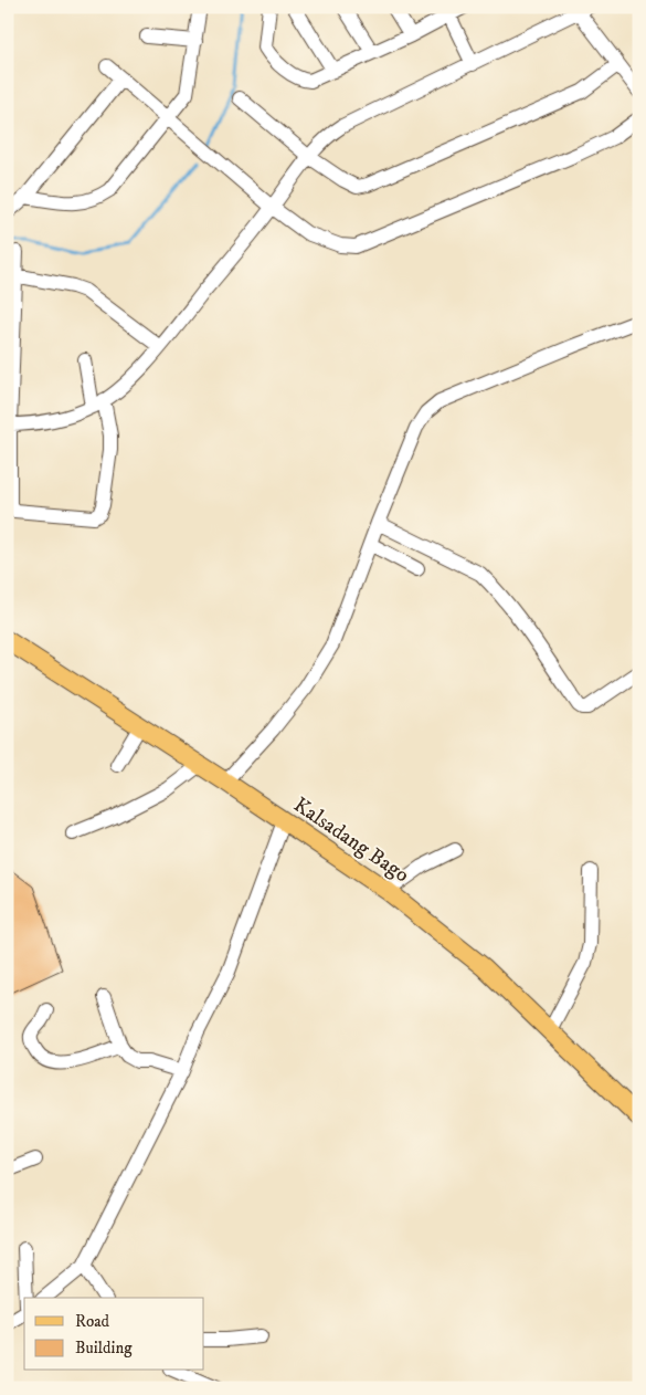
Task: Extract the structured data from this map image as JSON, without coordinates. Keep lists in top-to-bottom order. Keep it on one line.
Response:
{"streets":{"main road":["Kalsadang Bago"]},"legend":["Road","Building"]}
